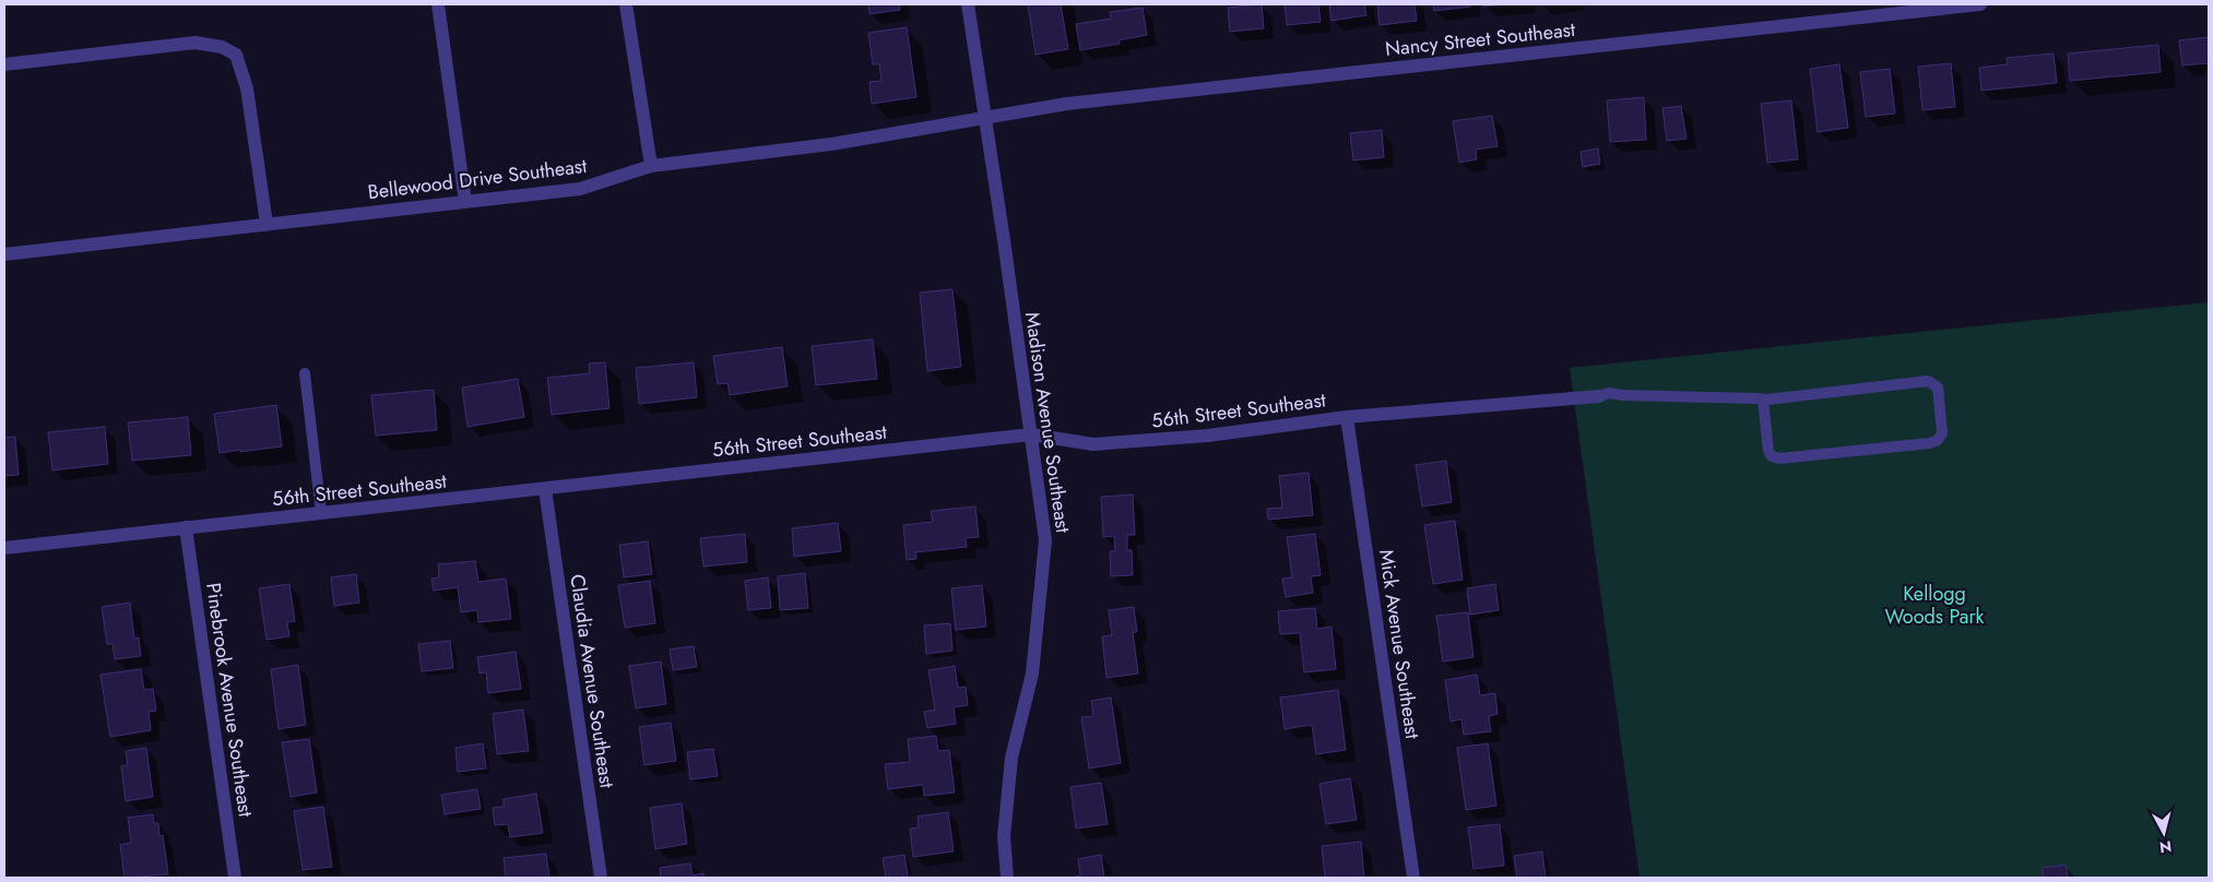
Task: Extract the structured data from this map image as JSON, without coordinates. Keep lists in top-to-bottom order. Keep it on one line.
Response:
{"streets":{"street":["Nancy Street Southeast","Bellewood Drive Southeast","56th Street Southeast","Madison Avenue Southeast","Mick Avenue Southeast","Claudia Avenue Southeast","Pinebrook Avenue Southeast"]},"crossings":[["Nancy Street Southeast","Bellewood Drive Southeast"],["Nancy Street Southeast","Madison Avenue Southeast"],["Bellewood Drive Southeast","Madison Avenue Southeast"],["56th Street Southeast","Madison Avenue Southeast"],["56th Street Southeast","Mick Avenue Southeast"],["56th Street Southeast","Claudia Avenue Southeast"],["56th Street Southeast","Pinebrook Avenue Southeast"]],"parks":["Kellogg Woods Park"],"north":"bottom"}
